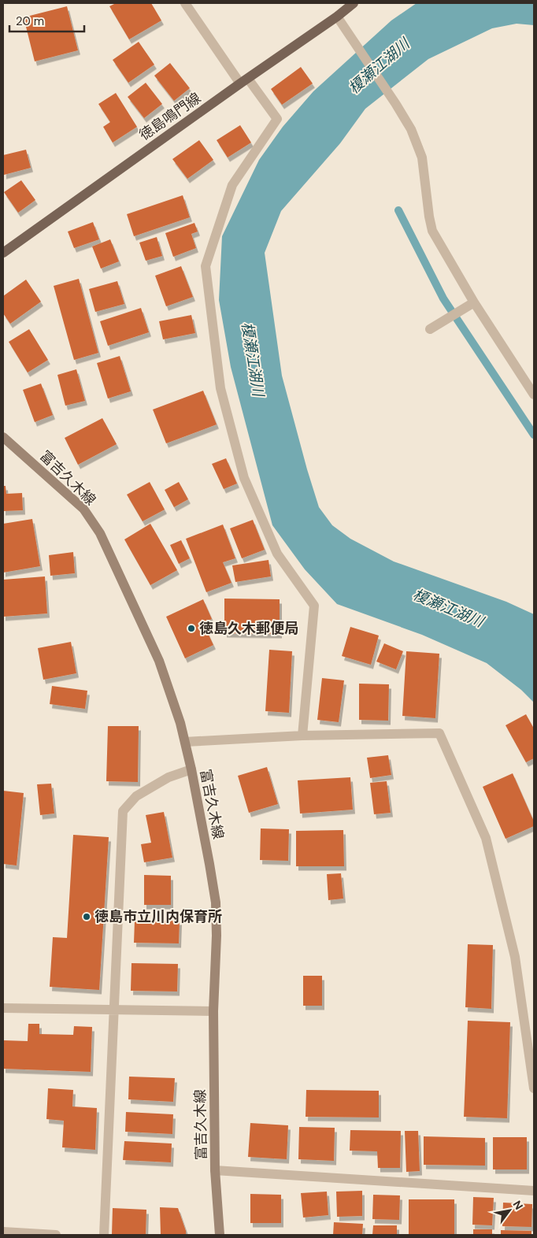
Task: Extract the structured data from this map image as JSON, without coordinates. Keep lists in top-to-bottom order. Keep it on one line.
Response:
{"streets":{"main road":["徳島鳴門線","富吉久木線"]},"water":["榎瀬江湖川"],"places":["徳島久木郵便局","徳島市立川内保育所"],"scale_bar":"20 m","north":"top right"}
